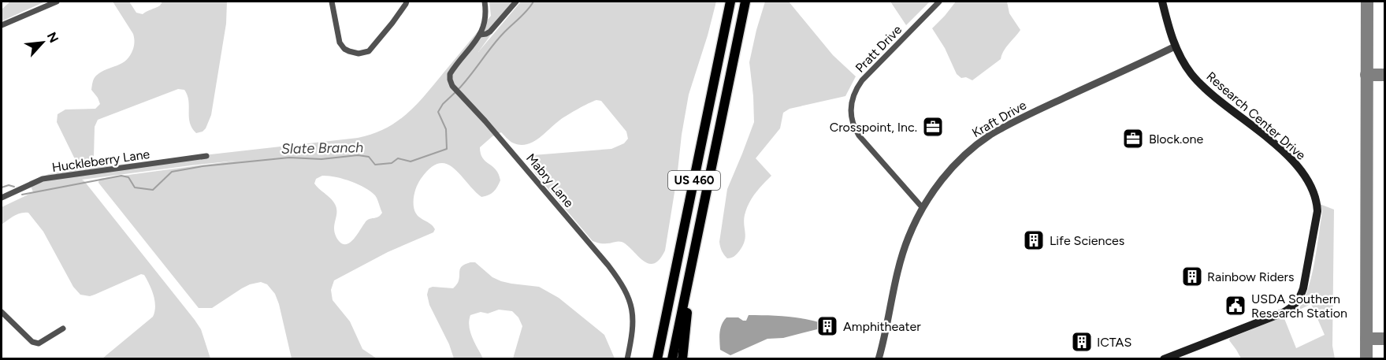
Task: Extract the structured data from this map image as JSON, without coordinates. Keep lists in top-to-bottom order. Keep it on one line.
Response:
{"streets":{"highway":["US 460"],"main road":["Research Center Drive"],"street":["Pratt Drive","Kraft Drive","Huckleberry Lane","Mabry Lane"]},"crossings":[["Pratt Drive","Kraft Drive"],["Research Center Drive","Kraft Drive"]],"water":["Slate Branch"],"places":{"office":["Crosspoint, Inc.","Block.one"],"building":["Life Sciences","Rainbow Riders","Amphitheater","ICTAS"],"public building":["USDA Southern Research Station"]},"north":"top right"}
